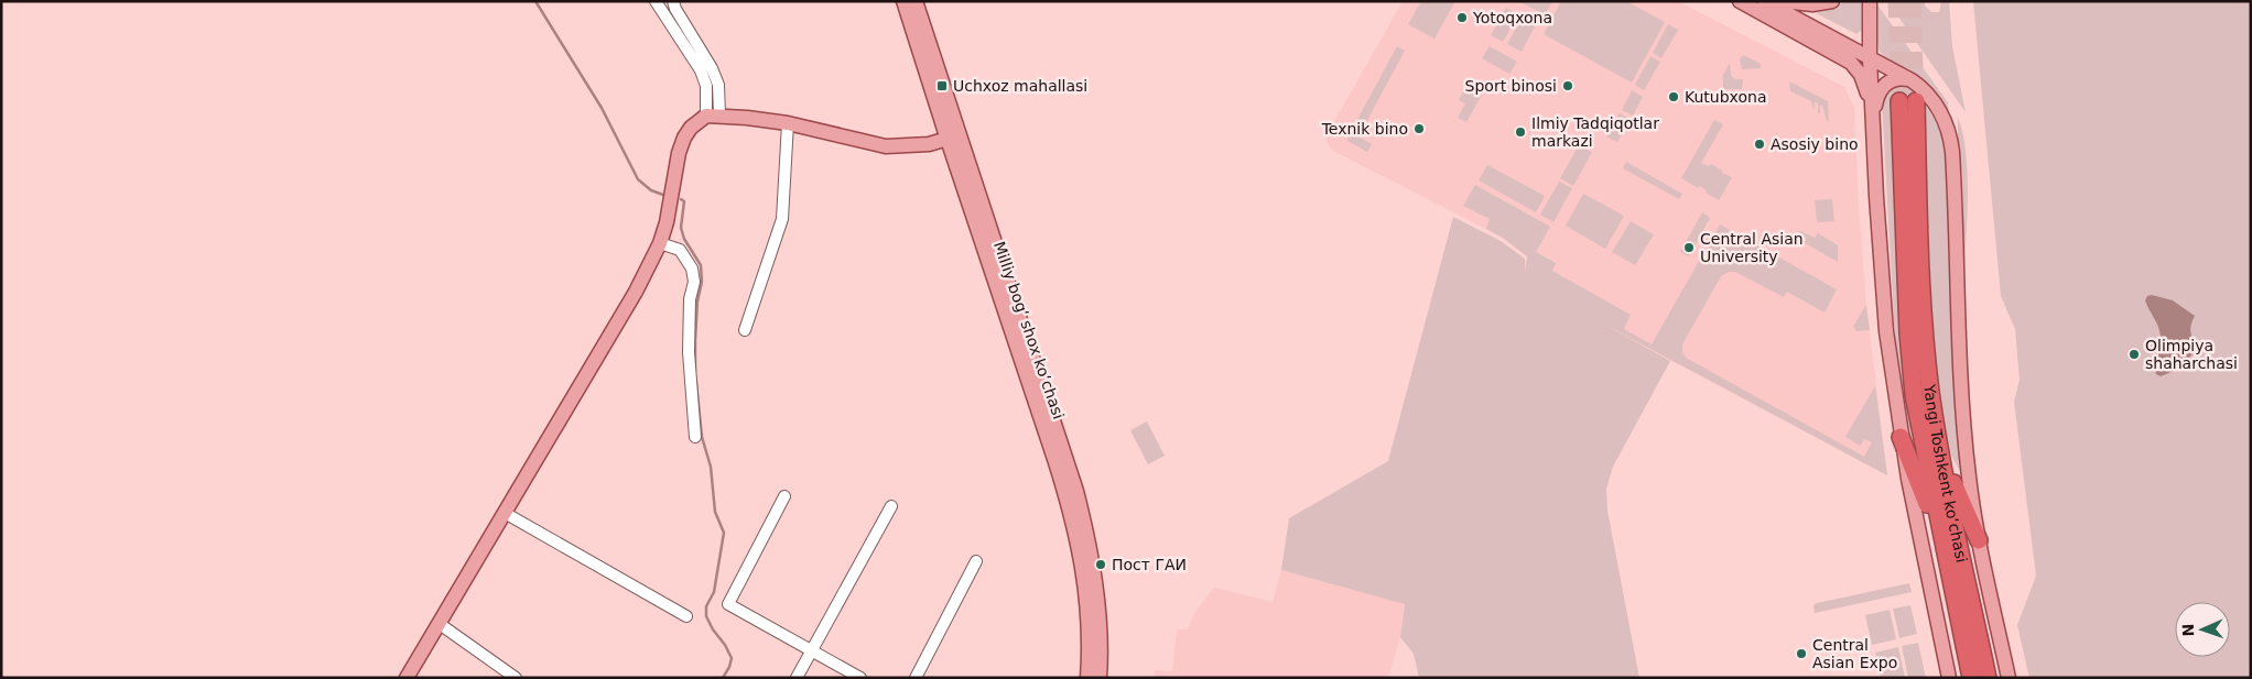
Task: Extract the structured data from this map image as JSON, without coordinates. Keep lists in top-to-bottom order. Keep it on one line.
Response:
{"streets":{"highway":["Yangi Toshkent ko‘chasi"],"main road":["Milliy bog‘ shox ko‘chasi"]},"places":{"other":["Yotoqxona","Sport binosi","Kutubxona","Texnik bino","Ilmiy Tadqiqotlar markazi","Asosiy bino","Central Asian University","Olimpiya shaharchasi","Пост ГАИ","Central Asian Expo"],"transit":["Uchxoz mahallasi"]},"north":"left"}
